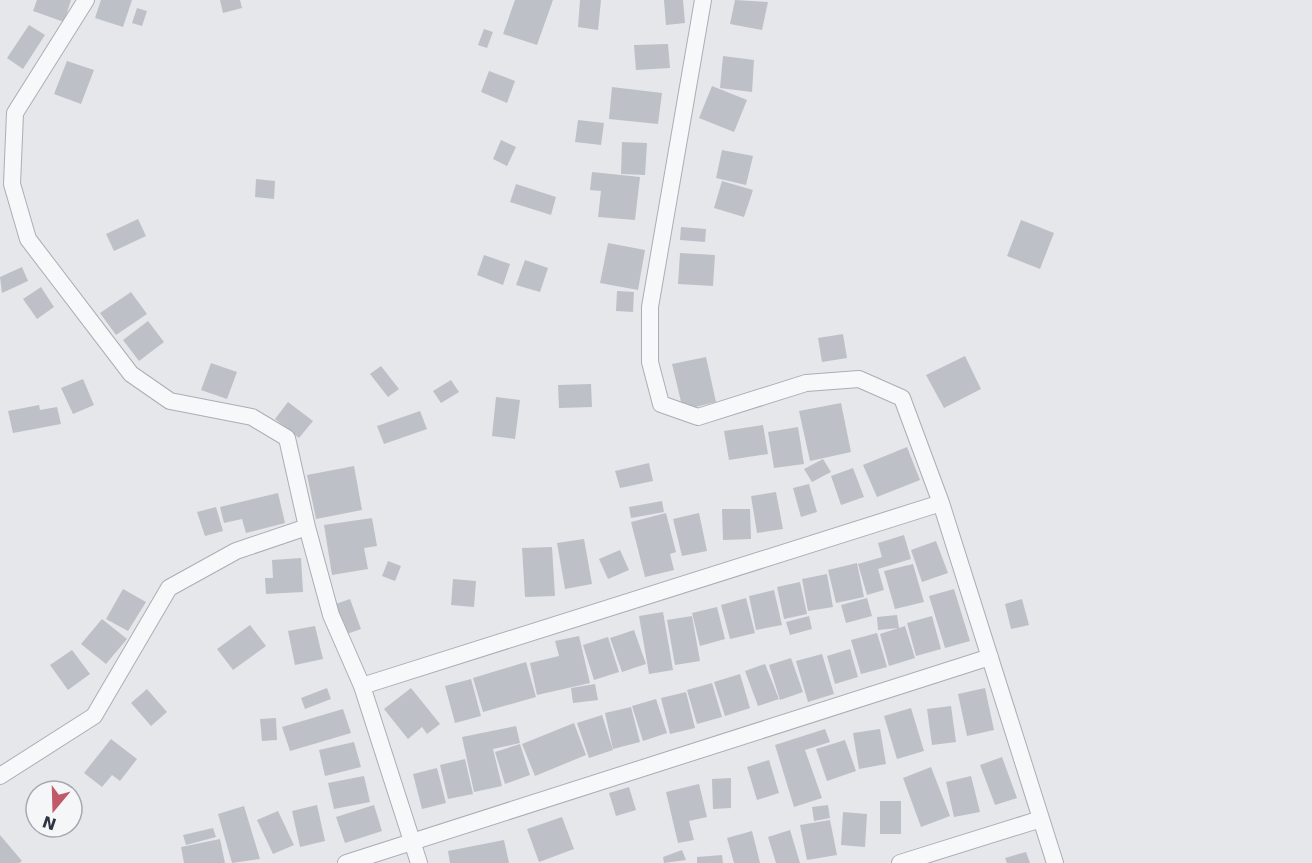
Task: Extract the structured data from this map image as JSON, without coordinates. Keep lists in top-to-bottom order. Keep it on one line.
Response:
{"north":"bottom"}
